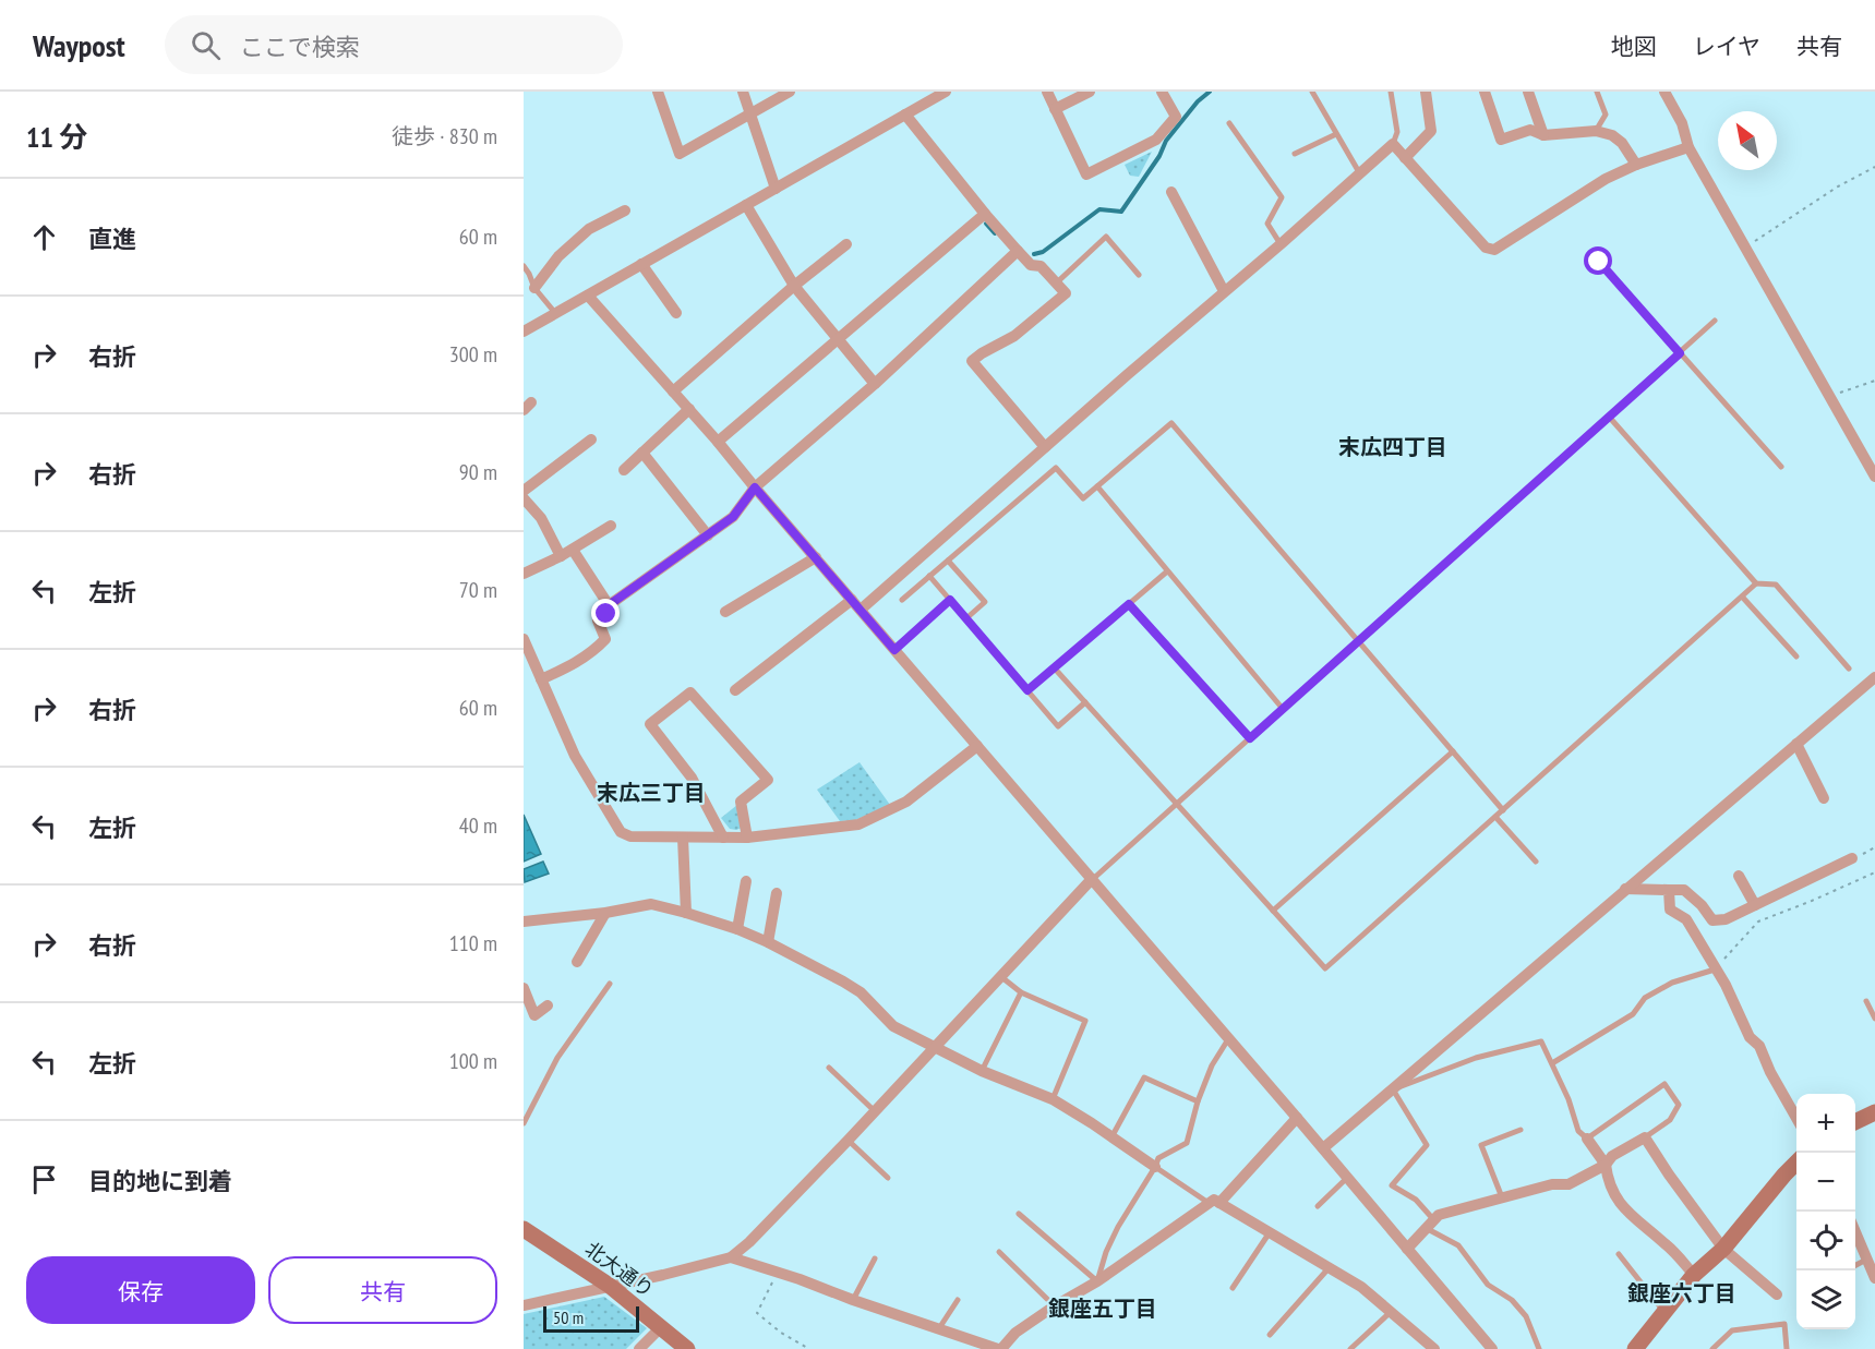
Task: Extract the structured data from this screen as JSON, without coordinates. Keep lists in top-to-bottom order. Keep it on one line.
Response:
{"streets":{"street":["北大通り"]},"districts":["末広四丁目","末広三丁目","銀座六丁目","銀座五丁目"],"scale_bar":"50 m","north":"top left","page":{"header":"Waypost","search":"ここで検索","nav":["地図","レイヤ","共有"],"heading":["11 分","徒歩 · 830 m"],"list":[["直進","60 m"],["右折","300 m"],["右折","90 m"],["左折","70 m"],["右折","60 m"],["左折","40 m"],["右折","110 m"],["左折","100 m"],"目的地に到着"],"map_buttons":["+","−"],"buttons":["保存","共有"],"scale":"50 m"}}
